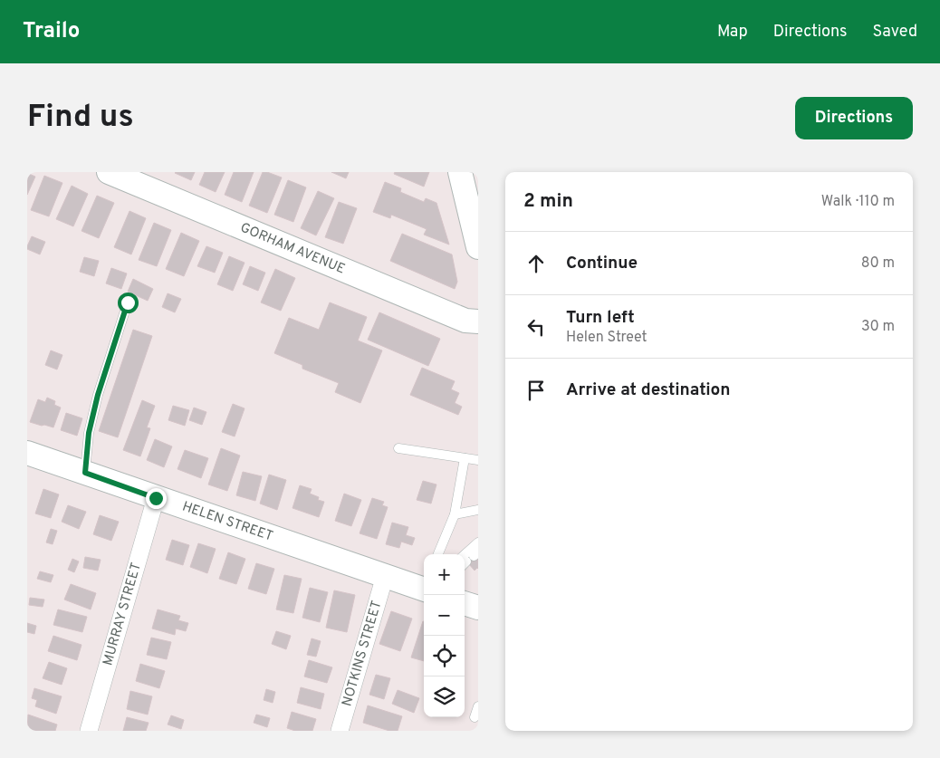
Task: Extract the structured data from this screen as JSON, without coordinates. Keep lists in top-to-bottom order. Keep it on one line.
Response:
{"streets":{"main road":["GORHAM AVENUE","HELEN STREET"],"street":["MURRAY STREET","NOTKINS STREET"]},"crossings":[["HELEN STREET","MURRAY STREET"],["HELEN STREET","NOTKINS STREET"]],"page":{"header":"Trailo","nav":["Map","Directions","Saved"],"buttons":"Directions","title":"Find us","heading":["2 min","Walk · 110 m"],"list":[["Continue","80 m"],["Turn left","Helen Street","30 m"],"Arrive at destination"],"map_buttons":["+","−"]}}
